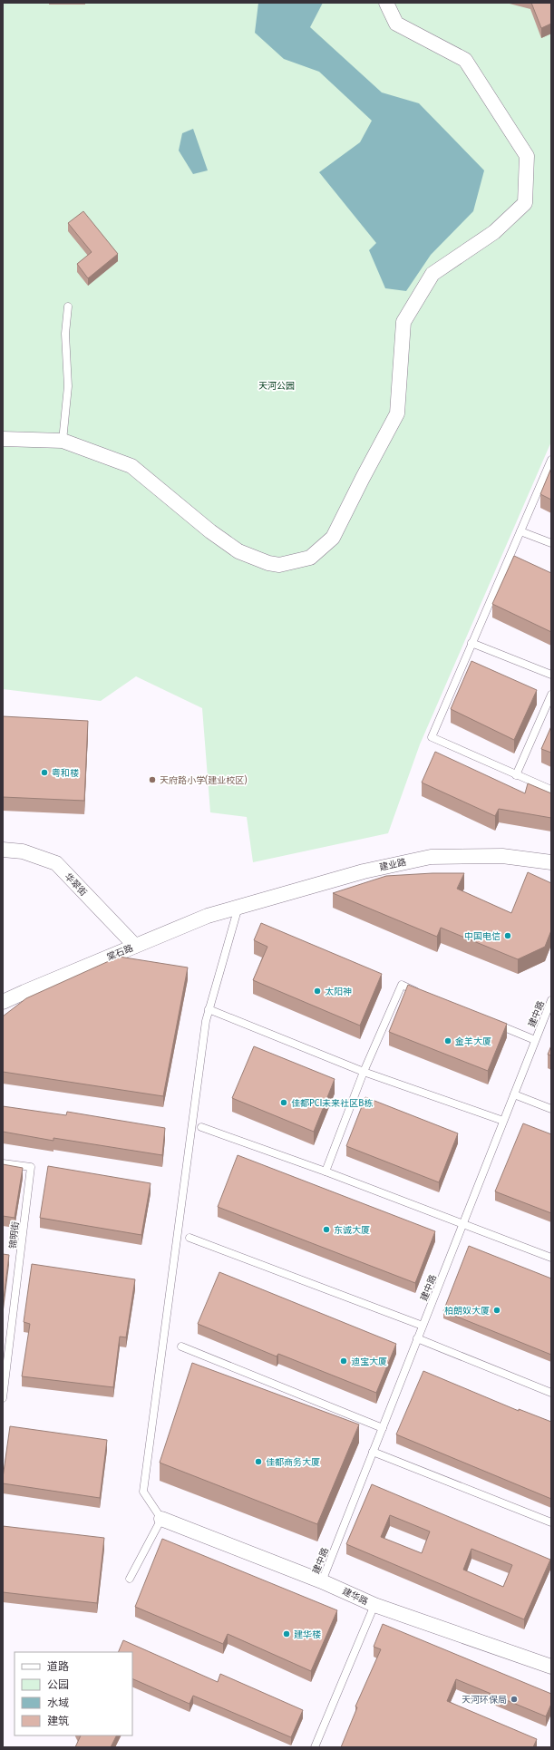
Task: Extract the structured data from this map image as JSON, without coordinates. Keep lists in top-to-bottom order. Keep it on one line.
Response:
{"streets":{"street":["建业路","华翠街","棠石路","建华路"],"lane":["建中路","锦明街"]},"crossings":[["建业路","棠石路"],["华翠街","棠石路"],["建中路","建华路"]],"parks":["天河公园"],"places":["粤和楼","天府路小学(建业校区)","中国电信","太阳神","金羊大厦","佳都PCI未来社区B栋","东诚大厦","柏朗奴大厦","迪宝大厦","佳都商务大厦","建华楼","天河环保局"],"legend":["道路","公园","水域","建筑"]}
